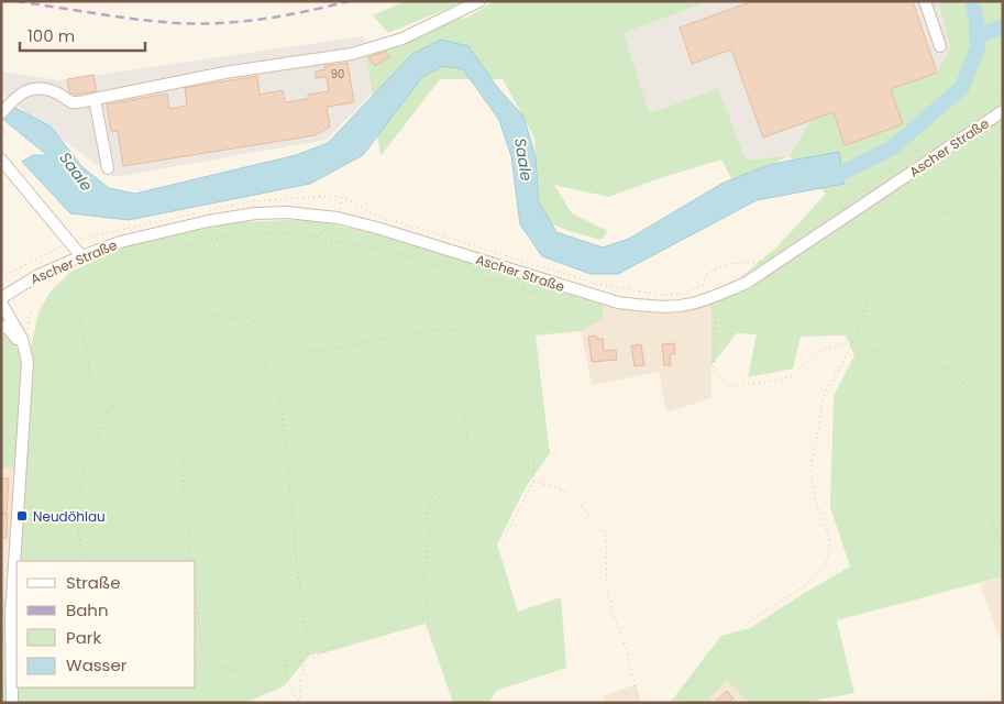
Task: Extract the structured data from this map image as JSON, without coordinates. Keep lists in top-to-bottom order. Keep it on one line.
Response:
{"streets":{"street":["Ascher Straße"]},"water":["Saale"],"places":{"transit":["Neudöhlau"]},"house_numbers":["90"],"legend":["Straße","Bahn","Park","Wasser"],"scale_bar":"100 m"}
